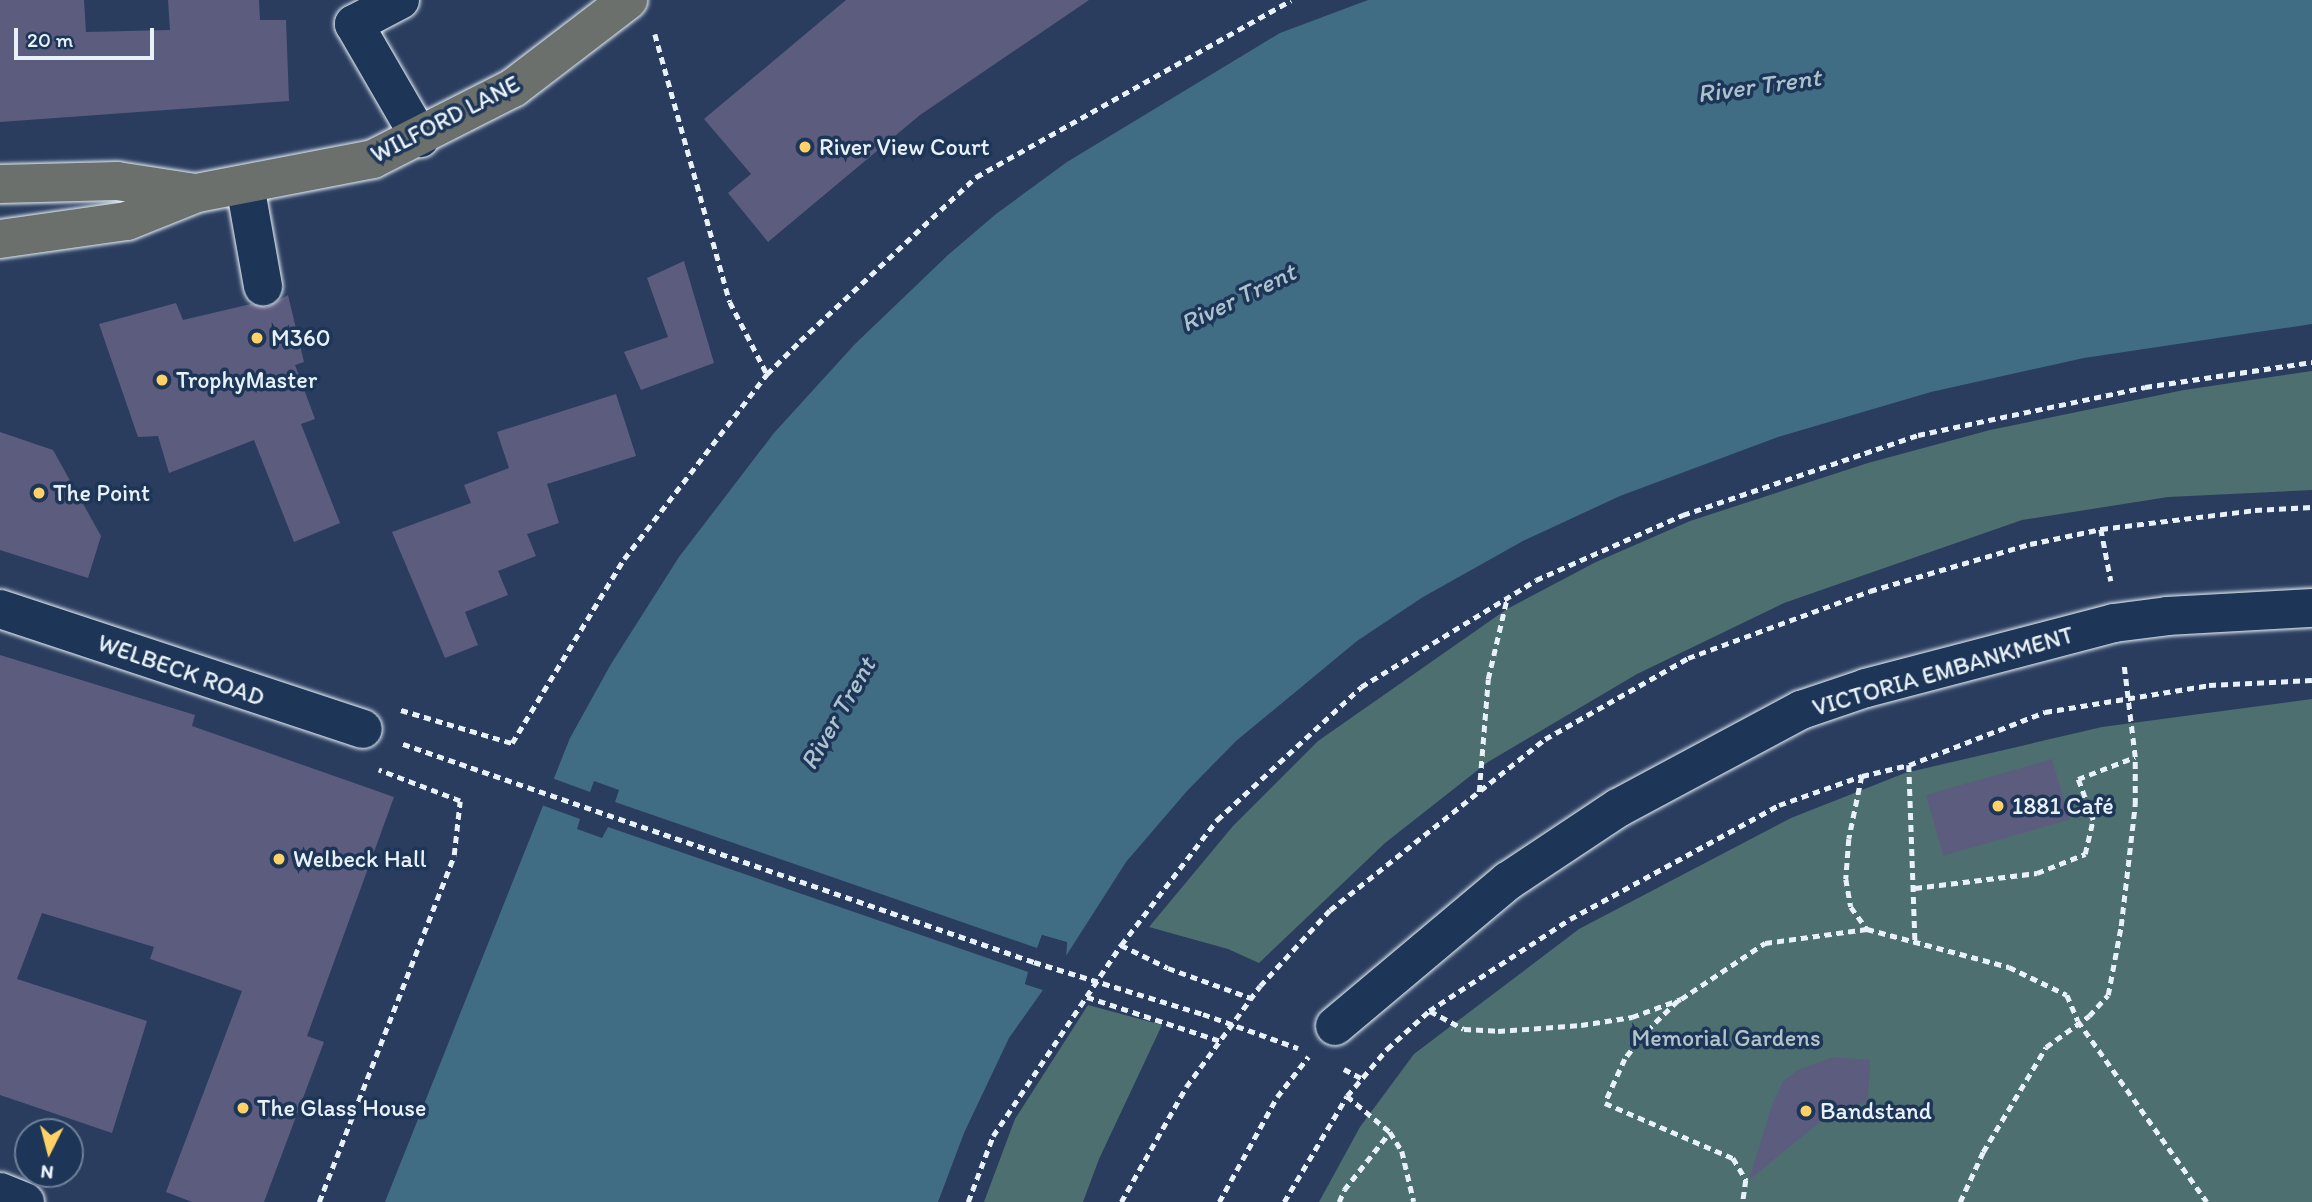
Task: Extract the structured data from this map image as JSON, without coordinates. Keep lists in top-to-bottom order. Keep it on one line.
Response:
{"streets":{"main road":["WILFORD LANE"],"street":["WELBECK ROAD","VICTORIA EMBANKMENT"]},"water":["River Trent"],"parks":["Memorial Gardens"],"places":["River View Court","M360","TrophyMaster","The Point","1881 Café","Welbeck Hall","The Glass House","Bandstand"],"scale_bar":"20 m","north":"bottom"}
